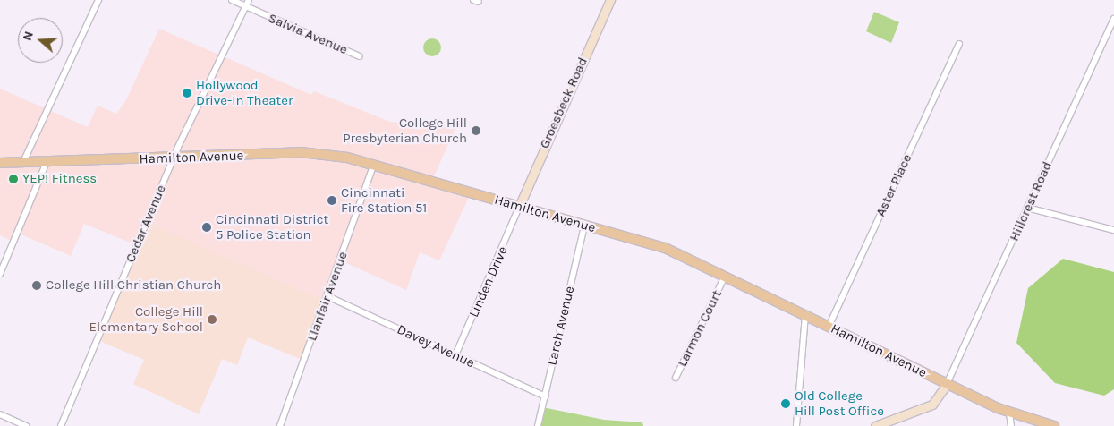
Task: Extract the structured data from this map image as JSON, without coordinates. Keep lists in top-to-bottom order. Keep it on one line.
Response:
{"streets":{"main road":["Hamilton Avenue"],"street":["Salvia Avenue","Groesbeck Road","Aster Place","Hillcrest Road","Cedar Avenue","Linden Drive","Llanfair Avenue","Larch Avenue","Larmon Court","Davey Avenue"]},"crossings":[["Salvia Avenue","Cedar Avenue"],["Groesbeck Road","Hamilton Avenue"],["Groesbeck Road","Linden Drive"],["Hamilton Avenue","Aster Place"],["Hamilton Avenue","Hillcrest Road"],["Hamilton Avenue","Cedar Avenue"],["Hamilton Avenue","Linden Drive"],["Hamilton Avenue","Llanfair Avenue"],["Hamilton Avenue","Larch Avenue"],["Hamilton Avenue","Larmon Court"],["Linden Drive","Davey Avenue"],["Llanfair Avenue","Davey Avenue"],["Larch Avenue","Davey Avenue"]],"places":["Hollywood Drive-In Theater","College Hill Presbyterian Church","YEP! Fitness","Cincinnati Fire Station 51","Cincinnati District 5 Police Station","College Hill Christian Church","College Hill Elementary School","Old College Hill Post Office"],"north":"left"}
